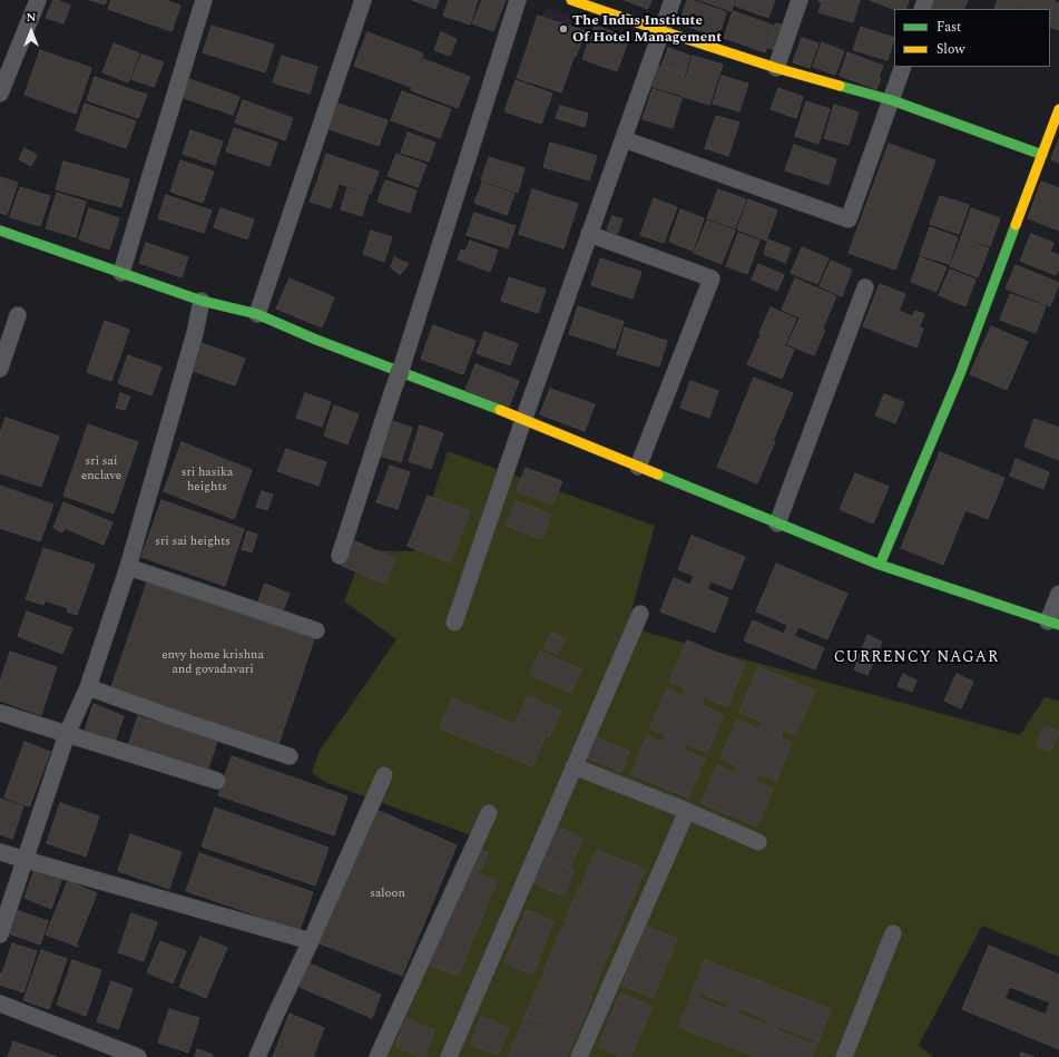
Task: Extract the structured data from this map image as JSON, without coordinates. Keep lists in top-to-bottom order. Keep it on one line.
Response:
{"districts":["CURRENCY NAGAR"],"places":["The Indus Institute Of Hotel Management"],"house_numbers":["sri sai enclave","sri hasika heights","sri sai heights","envy home krishna and govadavari","saloon"],"legend":["Fast","Slow"],"north":"top"}
